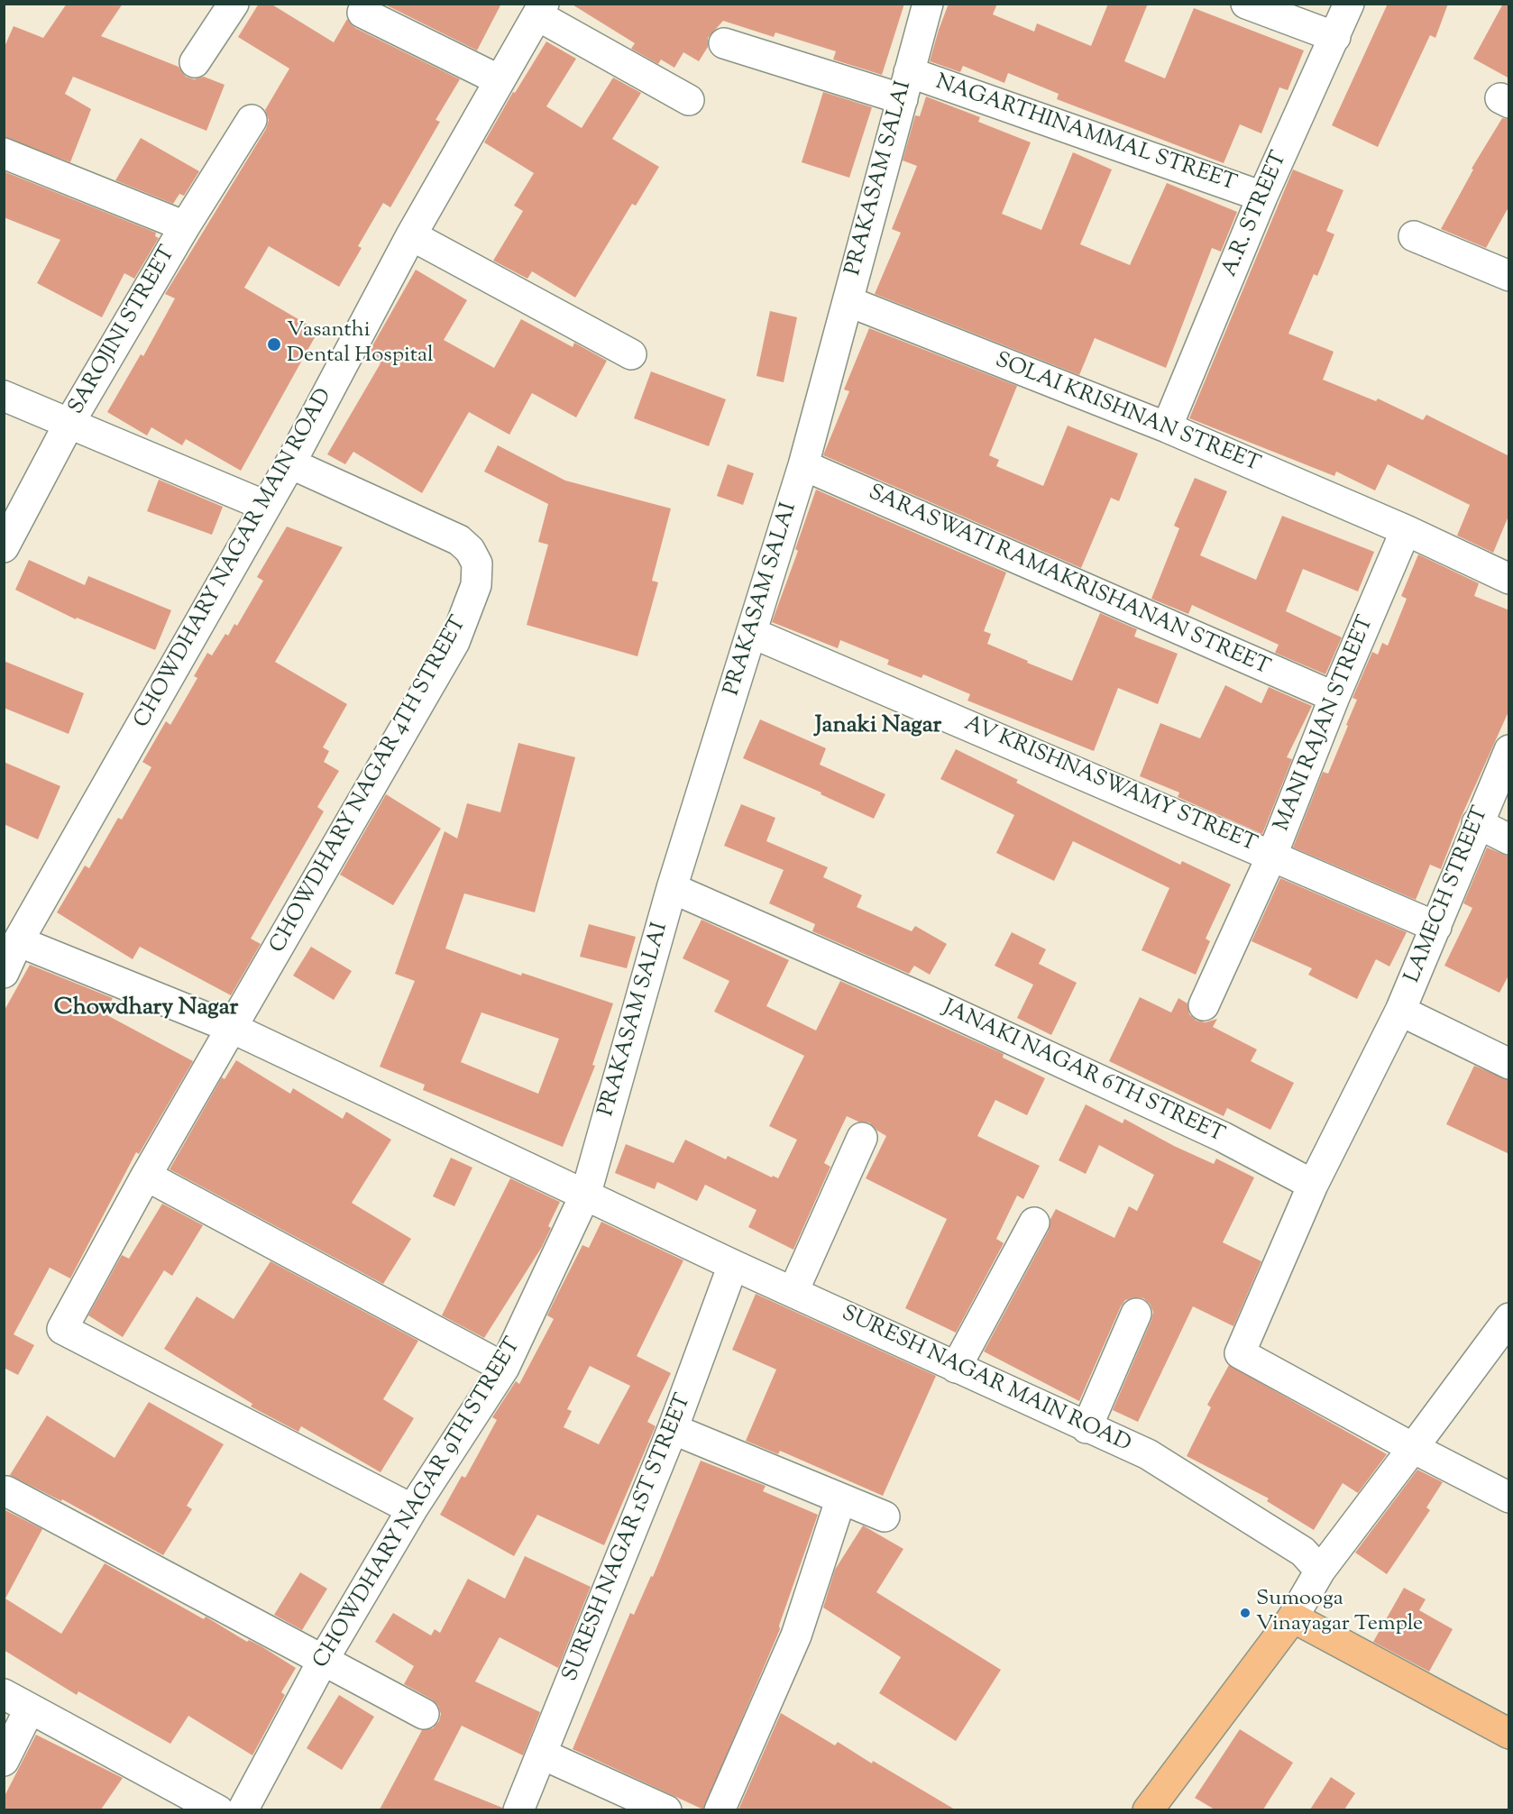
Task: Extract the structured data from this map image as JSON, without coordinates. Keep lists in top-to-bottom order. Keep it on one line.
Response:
{"streets":{"street":["NAGARTHINAMMAL STREET","PRAKASAM SALAI","A.R. STREET","SAROJINI STREET","SOLAI KRISHNAN STREET","CHOWDHARY NAGAR MAIN ROAD","SARASWATI RAMAKRISHANAN STREET","MANI RAJAN STREET","CHOWDHARY NAGAR 4TH STREET","AV KRISHNASWAMY STREET","LAMECH STREET","JANAKI NAGAR 6TH STREET","SURESH NAGAR MAIN ROAD","CHOWDHARY NAGAR 9TH STREET","SURESH NAGAR 1ST STREET"]},"crossings":[["NAGARTHINAMMAL STREET","PRAKASAM SALAI"],["NAGARTHINAMMAL STREET","A.R. STREET"],["PRAKASAM SALAI","SOLAI KRISHNAN STREET"],["PRAKASAM SALAI","SARASWATI RAMAKRISHANAN STREET"],["PRAKASAM SALAI","AV KRISHNASWAMY STREET"],["PRAKASAM SALAI","JANAKI NAGAR 6TH STREET"],["PRAKASAM SALAI","SURESH NAGAR MAIN ROAD"],["PRAKASAM SALAI","CHOWDHARY NAGAR 9TH STREET"],["A.R. STREET","SOLAI KRISHNAN STREET"],["SOLAI KRISHNAN STREET","MANI RAJAN STREET"],["CHOWDHARY NAGAR MAIN ROAD","CHOWDHARY NAGAR 4TH STREET"],["CHOWDHARY NAGAR MAIN ROAD","SURESH NAGAR MAIN ROAD"],["SARASWATI RAMAKRISHANAN STREET","MANI RAJAN STREET"],["MANI RAJAN STREET","AV KRISHNASWAMY STREET"],["CHOWDHARY NAGAR 4TH STREET","SURESH NAGAR MAIN ROAD"],["CHOWDHARY NAGAR 4TH STREET","CHOWDHARY NAGAR 9TH STREET"],["AV KRISHNASWAMY STREET","LAMECH STREET"],["SURESH NAGAR MAIN ROAD","CHOWDHARY NAGAR 9TH STREET"],["SURESH NAGAR MAIN ROAD","SURESH NAGAR 1ST STREET"]],"districts":["Janaki Nagar","Chowdhary Nagar"],"places":["Vasanthi Dental Hospital","Sumooga Vinayagar Temple"]}
